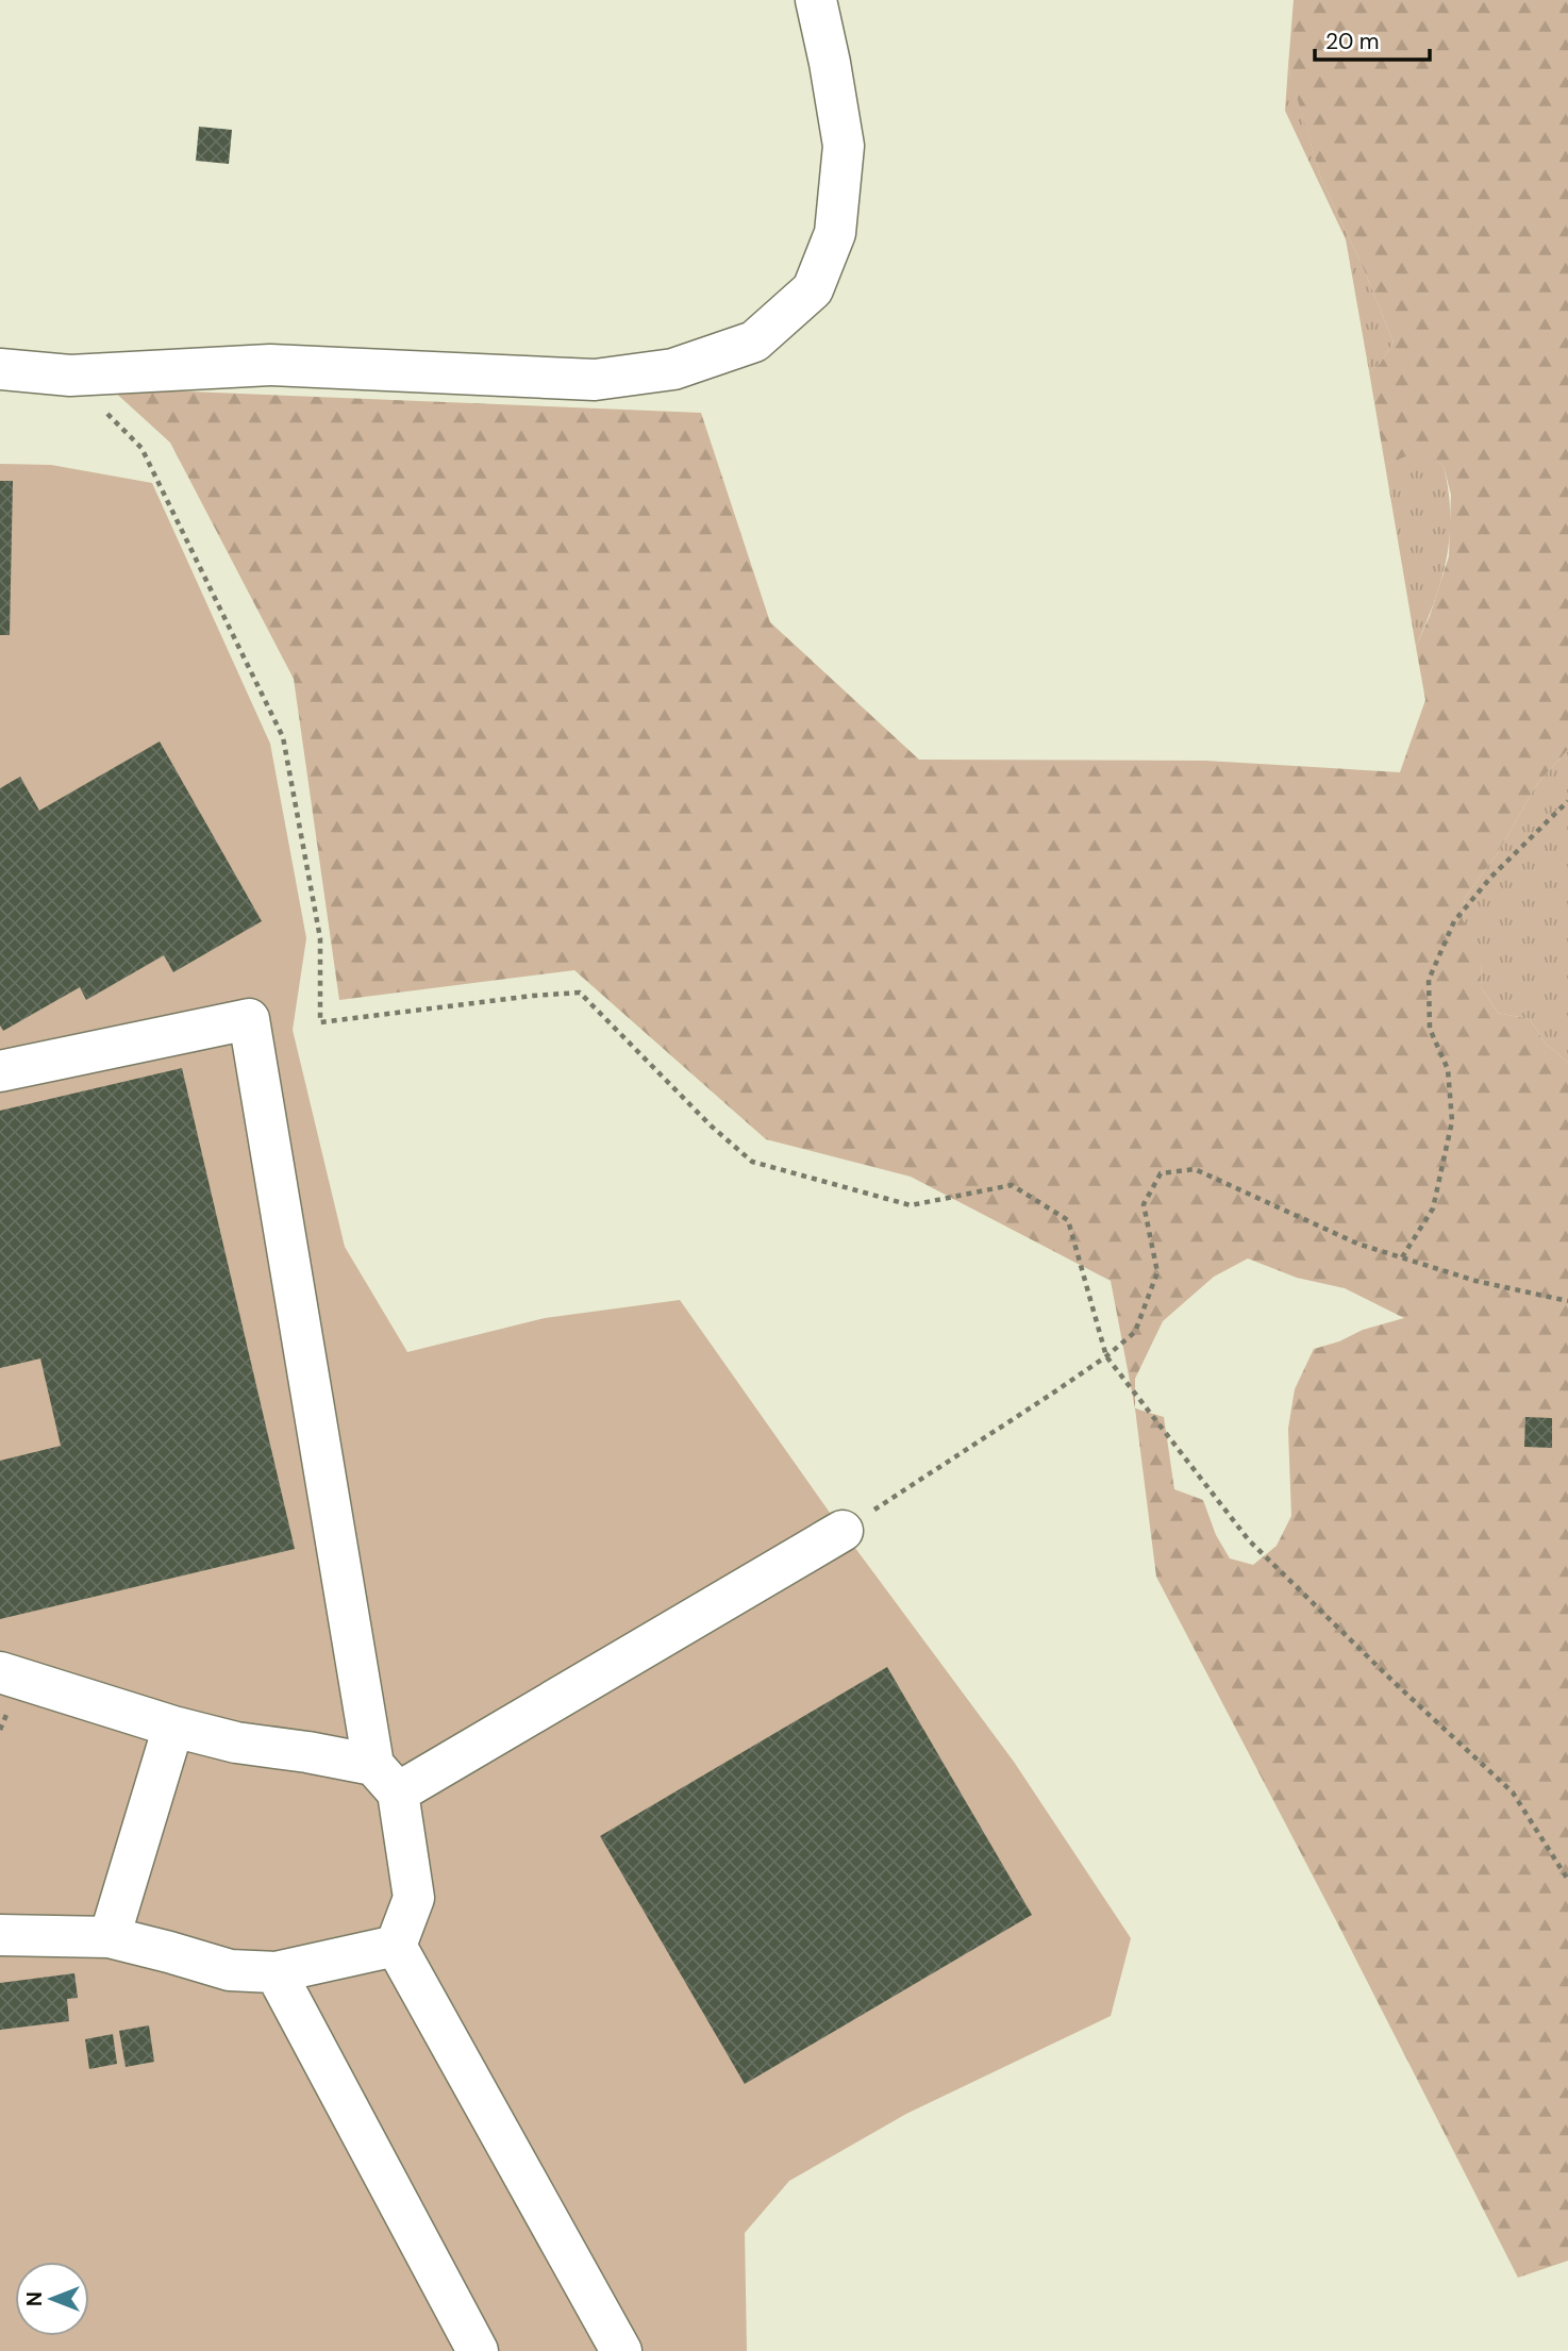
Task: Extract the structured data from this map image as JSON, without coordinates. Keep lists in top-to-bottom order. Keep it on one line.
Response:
{"scale_bar":"20 m","north":"left"}
